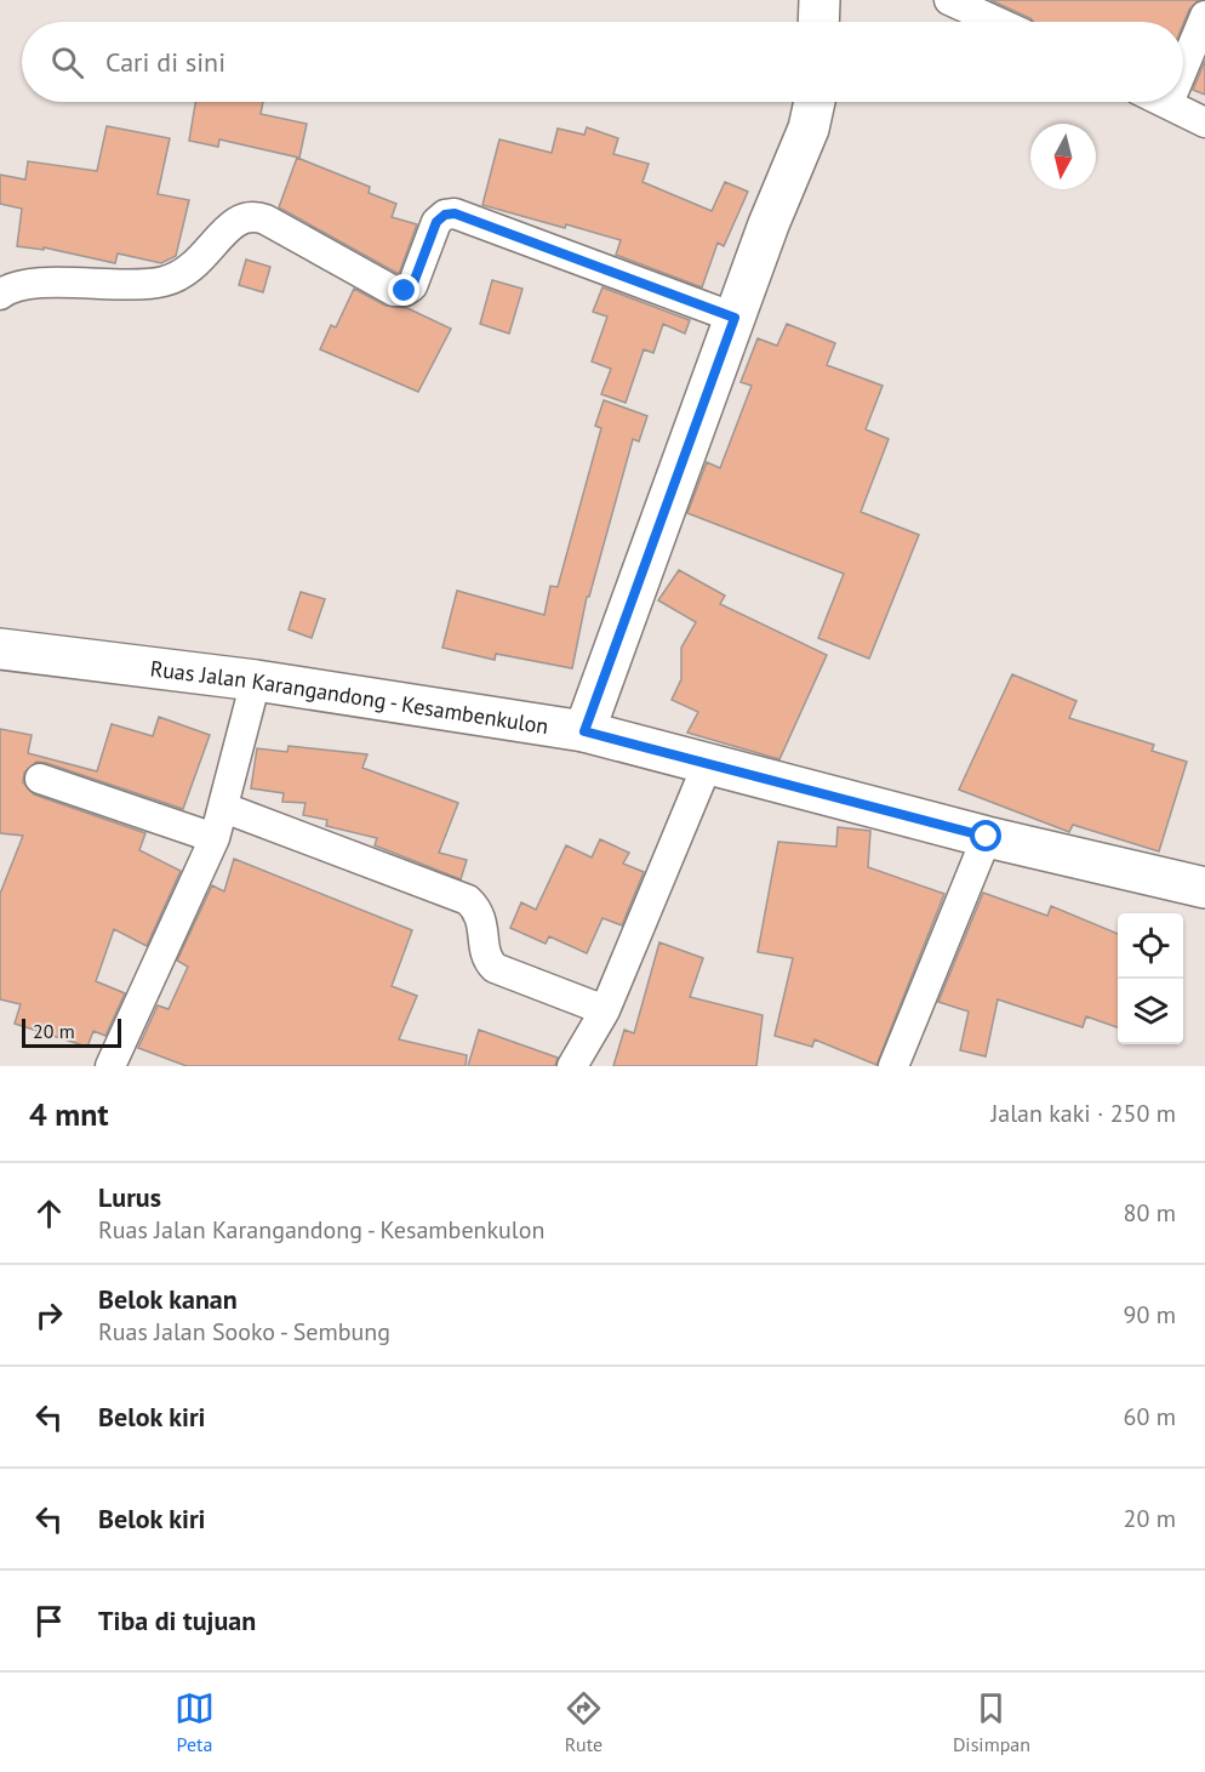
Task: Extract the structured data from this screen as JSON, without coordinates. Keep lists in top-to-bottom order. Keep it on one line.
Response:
{"streets":{"main road":["Ruas Jalan Karangandong - Kesambenkulon"]},"scale_bar":"20 m","north":"bottom","page":{"search":"Cari di sini","scale":"20 m","heading":["4 mnt","Jalan kaki · 250 m"],"list":[["Lurus","Ruas Jalan Karangandong - Kesambenkulon","80 m"],["Belok kanan","Ruas Jalan Sooko - Sembung","90 m"],["Belok kiri","60 m"],["Belok kiri","20 m"],"Tiba di tujuan"],"nav":["Peta","Rute","Disimpan"]}}
